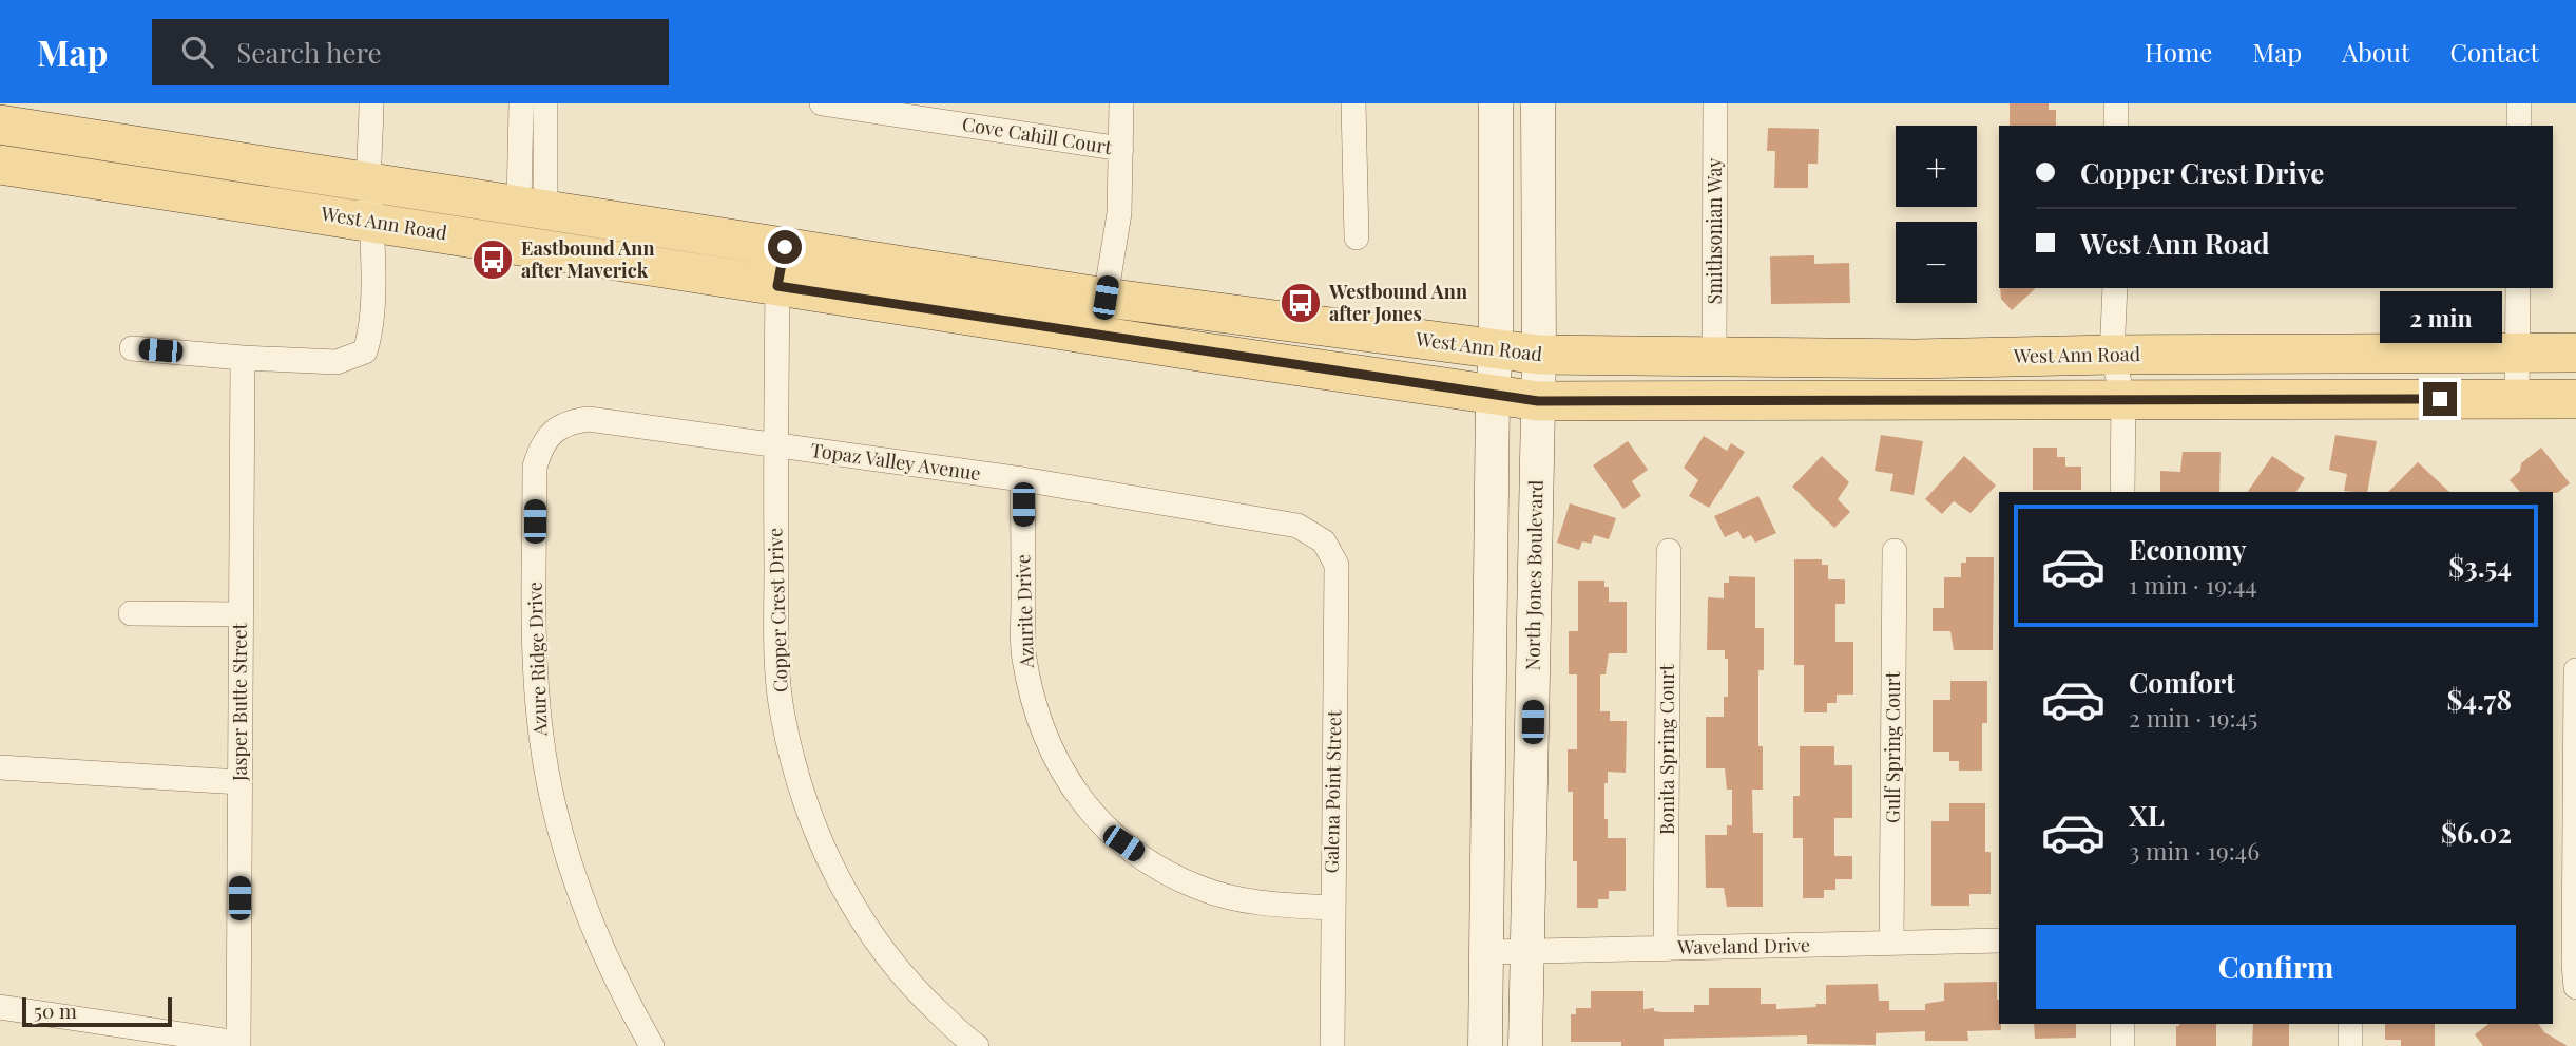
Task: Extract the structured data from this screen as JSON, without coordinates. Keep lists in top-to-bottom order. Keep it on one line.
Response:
{"streets":{"main road":["West Ann Road","North Jones Boulevard"],"street":["Cove Cahill Court","Smithsonian Way","Topaz Valley Avenue","Copper Crest Drive","Azurite Drive","Azure Ridge Drive","Jasper Butte Street","Gulf Spring Court","Bonita Spring Court","Galena Point Street","Waveland Drive"]},"crossings":[["West Ann Road","Smithsonian Way"],["West Ann Road","North Jones Boulevard"],["West Ann Road","Copper Crest Drive"],["Topaz Valley Avenue","Copper Crest Drive"],["Topaz Valley Avenue","Azurite Drive"],["Topaz Valley Avenue","Azure Ridge Drive"],["Topaz Valley Avenue","Galena Point Street"],["North Jones Boulevard","Waveland Drive"],["Azurite Drive","Galena Point Street"],["Gulf Spring Court","Waveland Drive"],["Bonita Spring Court","Waveland Drive"]],"places":{"bus stop":["Eastbound Ann after Maverick","Westbound Ann after Jones"]},"scale_bar":"50 m","page":{"header":"Map","search":"Search here","nav":["Home","Map","About","Contact"],"map_buttons":["+","−"],"banner":["Copper Crest Drive","West Ann Road"],"bubble":"2 min","list":[{"name":"Economy","note":"1 min · 19:44","value":"$3.54"},{"name":"Comfort","note":"2 min · 19:45","value":"$4.78"},{"name":"XL","note":"3 min · 19:46","value":"$6.02"}],"buttons":"Confirm","scale":"50 m"}}
